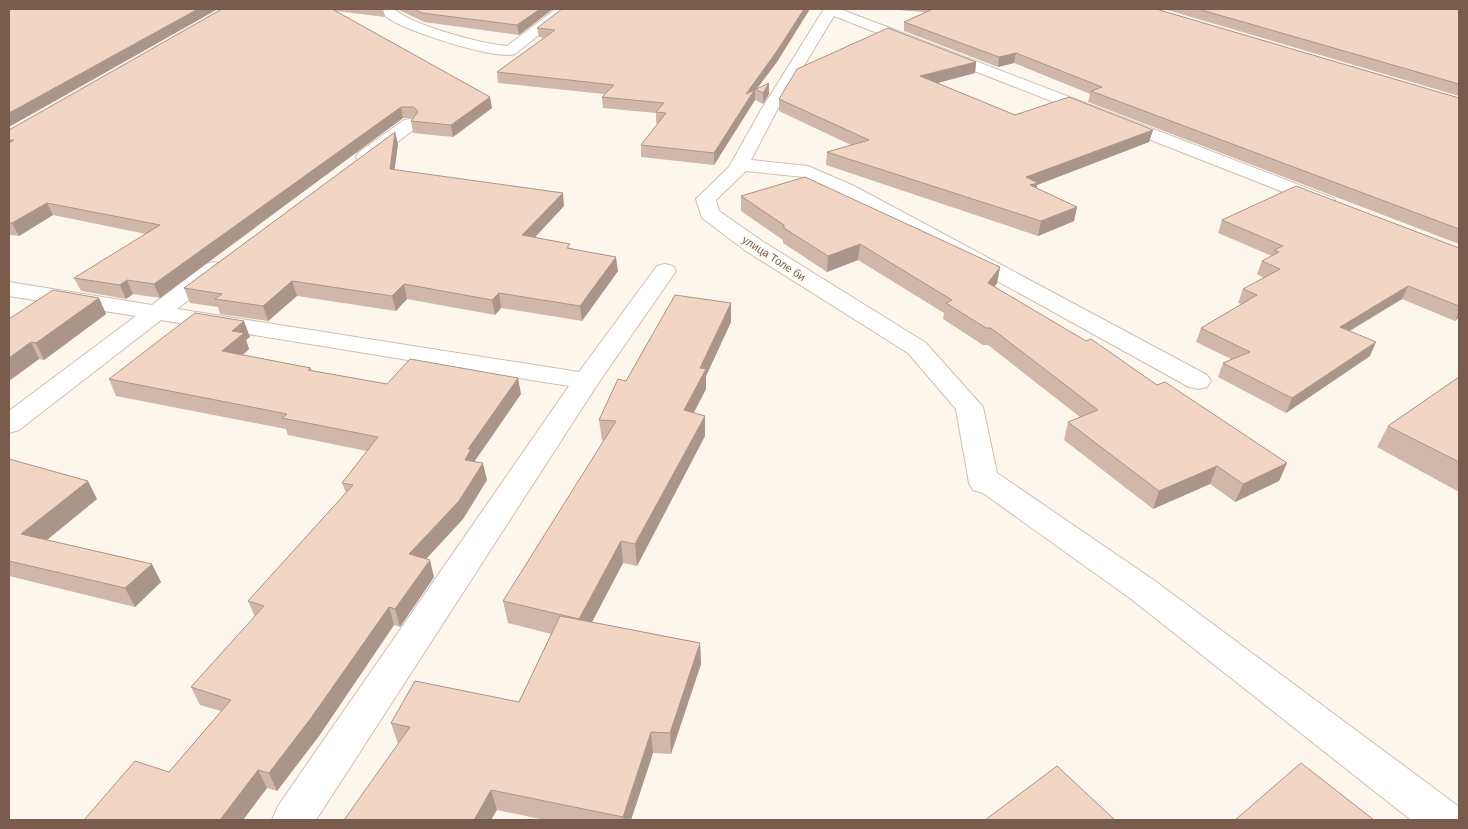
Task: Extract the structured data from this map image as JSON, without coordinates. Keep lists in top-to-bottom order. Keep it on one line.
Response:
{"streets":{"street":["улица Толе би"]}}
